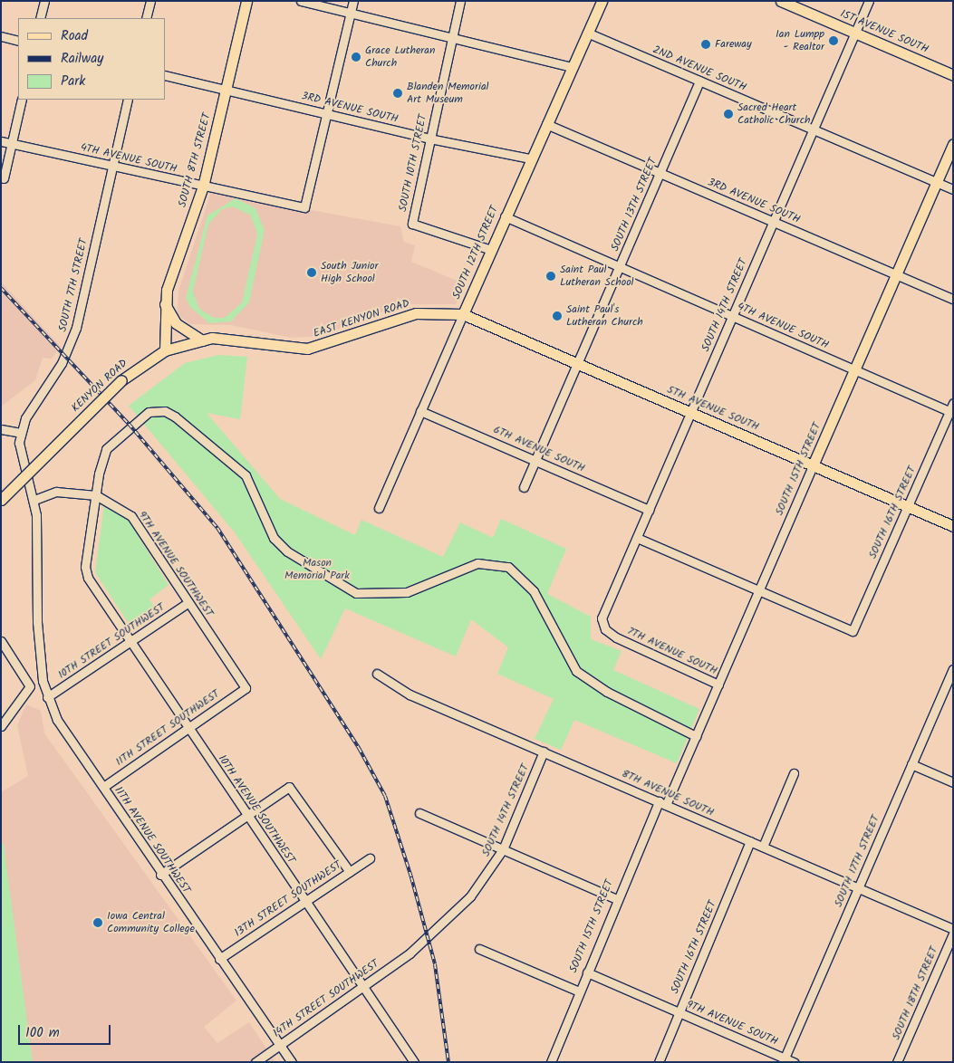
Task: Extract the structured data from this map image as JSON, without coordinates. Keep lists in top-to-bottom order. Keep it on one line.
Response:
{"streets":{"main road":["1ST AVENUE SOUTH","SOUTH 8TH STREET","SOUTH 12TH STREET","EAST KENYON ROAD","KENYON ROAD","5TH AVENUE SOUTH","SOUTH 15TH STREET"],"street":["2ND AVENUE SOUTH","3RD AVENUE SOUTH","4TH AVENUE SOUTH","SOUTH 10TH STREET","SOUTH 13TH STREET","SOUTH 7TH STREET","SOUTH 14TH STREET","6TH AVENUE SOUTH","SOUTH 16TH STREET","9TH AVENUE SOUTHWEST","10TH STREET SOUTHWEST","7TH AVENUE SOUTH","11TH STREET SOUTHWEST","8TH AVENUE SOUTH","10TH AVENUE SOUTHWEST","11TH AVENUE SOUTHWEST","SOUTH 17TH STREET","13TH STREET SOUTHWEST","SOUTH 18TH STREET","14TH STREET SOUTHWEST","9TH AVENUE SOUTH"]},"crossings":[["1ST AVENUE SOUTH","SOUTH 14TH STREET"],["2ND AVENUE SOUTH","SOUTH 13TH STREET"],["2ND AVENUE SOUTH","SOUTH 12TH STREET"],["2ND AVENUE SOUTH","SOUTH 14TH STREET"],["2ND AVENUE SOUTH","SOUTH 15TH STREET"],["3RD AVENUE SOUTH","4TH AVENUE SOUTH"],["3RD AVENUE SOUTH","SOUTH 8TH STREET"],["3RD AVENUE SOUTH","SOUTH 10TH STREET"],["3RD AVENUE SOUTH","SOUTH 13TH STREET"],["3RD AVENUE SOUTH","SOUTH 12TH STREET"],["3RD AVENUE SOUTH","SOUTH 14TH STREET"],["3RD AVENUE SOUTH","SOUTH 15TH STREET"],["4TH AVENUE SOUTH","SOUTH 8TH STREET"],["4TH AVENUE SOUTH","SOUTH 13TH STREET"],["4TH AVENUE SOUTH","SOUTH 12TH STREET"],["4TH AVENUE SOUTH","SOUTH 7TH STREET"],["4TH AVENUE SOUTH","SOUTH 14TH STREET"],["4TH AVENUE SOUTH","SOUTH 15TH STREET"],["4TH AVENUE SOUTH","SOUTH 16TH STREET"],["SOUTH 8TH STREET","KENYON ROAD"],["SOUTH 10TH STREET","SOUTH 12TH STREET"],["SOUTH 13TH STREET","5TH AVENUE SOUTH"],["SOUTH 13TH STREET","6TH AVENUE SOUTH"],["SOUTH 12TH STREET","EAST KENYON ROAD"],["SOUTH 12TH STREET","5TH AVENUE SOUTH"],["SOUTH 12TH STREET","6TH AVENUE SOUTH"],["SOUTH 7TH STREET","9TH AVENUE SOUTHWEST"],["SOUTH 7TH STREET","11TH AVENUE SOUTHWEST"],["SOUTH 14TH STREET","5TH AVENUE SOUTH"],["SOUTH 14TH STREET","6TH AVENUE SOUTH"],["SOUTH 14TH STREET","7TH AVENUE SOUTH"],["SOUTH 14TH STREET","8TH AVENUE SOUTH"],["SOUTH 14TH STREET","14TH STREET SOUTHWEST"],["EAST KENYON ROAD","KENYON ROAD"],["EAST KENYON ROAD","5TH AVENUE SOUTH"],["5TH AVENUE SOUTH","SOUTH 15TH STREET"],["5TH AVENUE SOUTH","SOUTH 16TH STREET"],["SOUTH 15TH STREET","SOUTH 16TH STREET"],["SOUTH 15TH STREET","7TH AVENUE SOUTH"],["SOUTH 15TH STREET","8TH AVENUE SOUTH"],["SOUTH 15TH STREET","9TH AVENUE SOUTH"],["SOUTH 16TH STREET","8TH AVENUE SOUTH"],["SOUTH 16TH STREET","9TH AVENUE SOUTH"],["9TH AVENUE SOUTHWEST","10TH STREET SOUTHWEST"],["9TH AVENUE SOUTHWEST","11TH STREET SOUTHWEST"],["9TH AVENUE SOUTHWEST","10TH AVENUE SOUTHWEST"],["10TH STREET SOUTHWEST","10TH AVENUE SOUTHWEST"],["10TH STREET SOUTHWEST","11TH AVENUE SOUTHWEST"],["11TH STREET SOUTHWEST","10TH AVENUE SOUTHWEST"],["11TH STREET SOUTHWEST","11TH AVENUE SOUTHWEST"],["8TH AVENUE SOUTH","SOUTH 17TH STREET"],["10TH AVENUE SOUTHWEST","13TH STREET SOUTHWEST"],["10TH AVENUE SOUTHWEST","14TH STREET SOUTHWEST"],["11TH AVENUE SOUTHWEST","13TH STREET SOUTHWEST"],["11TH AVENUE SOUTHWEST","14TH STREET SOUTHWEST"],["SOUTH 17TH STREET","9TH AVENUE SOUTH"]],"parks":["Mason Memorial Park"],"places":["Ian Lumpp - Realtor","Fareway","Grace Lutheran Church","Blanden Memorial Art Museum","Sacred Heart Catholic Church","South Junior High School","Saint Paul Lutheran School","Saint Paul's Lutheran Church","Iowa Central Community College"],"legend":["Road","Railway","Park"],"scale_bar":"100 m"}
